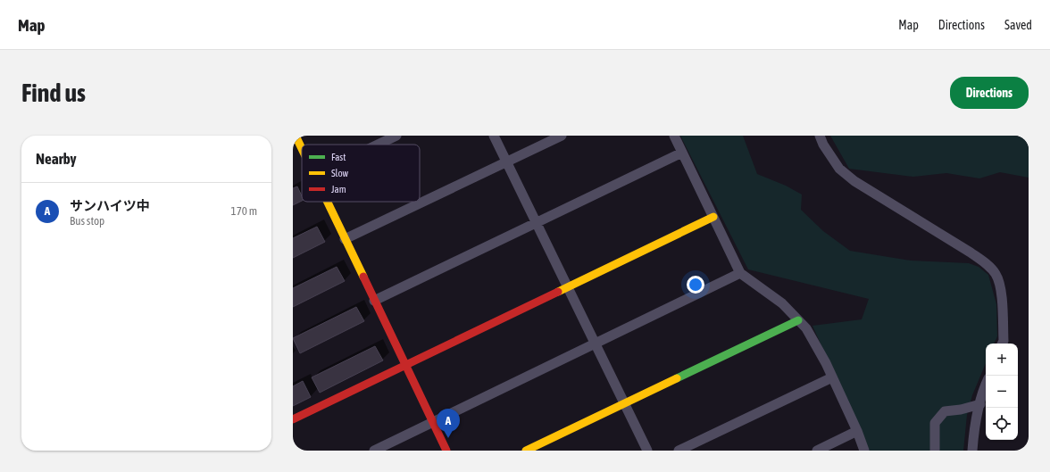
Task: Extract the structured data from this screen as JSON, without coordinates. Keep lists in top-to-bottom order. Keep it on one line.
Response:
{"legend":["Fast","Slow","Jam"],"page":{"header":"Map","nav":["Map","Directions","Saved"],"buttons":"Directions","title":"Find us","heading":"Nearby","list":[{"mark":"A","name":"サンハイツ中","note":"Bus stop","value":"170 m"}],"map_buttons":["+","−"],"pins":"A"}}
